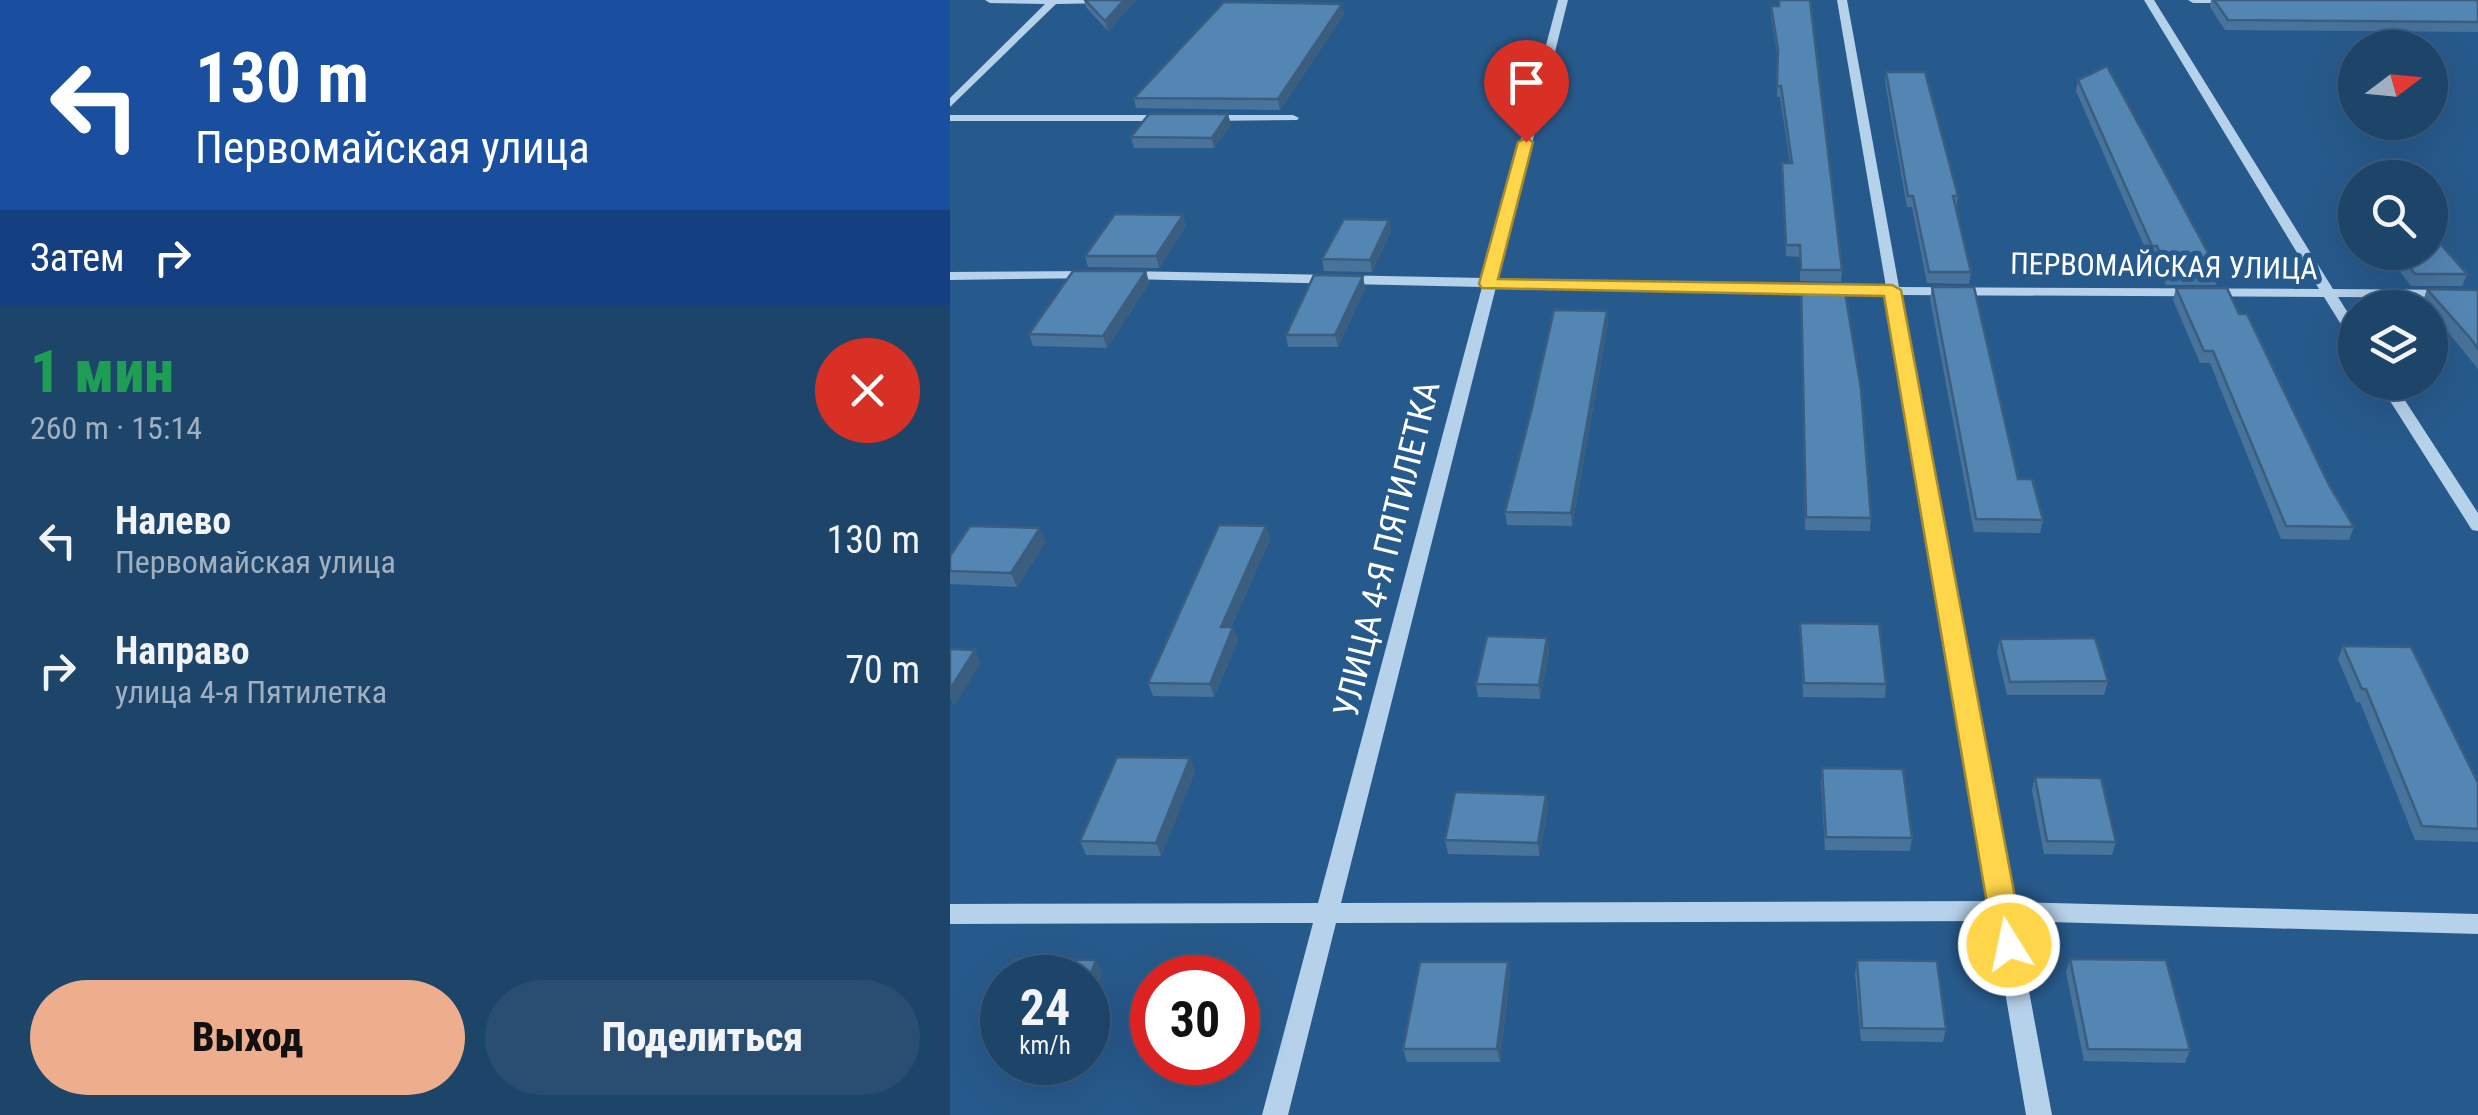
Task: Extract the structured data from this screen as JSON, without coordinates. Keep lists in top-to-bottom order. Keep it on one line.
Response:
{"streets":{"street":["ПЕРВОМАЙСКАЯ УЛИЦА","УЛИЦА 4-Я ПЯТИЛЕТКА"]},"crossings":[["ПЕРВОМАЙСКАЯ УЛИЦА","УЛИЦА 4-Я ПЯТИЛЕТКА"]],"north":"right","page":{"turn":["130 m","Первомайская улица"],"then":"Затем","heading":["1 мин","260 m · 15:14"],"list":[{"name":"Налево","note":"Первомайская улица","value":"130 m"},{"name":"Направо","note":"улица 4-я Пятилетка","value":"70 m"}],"speed":"24 km/h","limit":"30","buttons":["Выход","Поделиться"]}}
